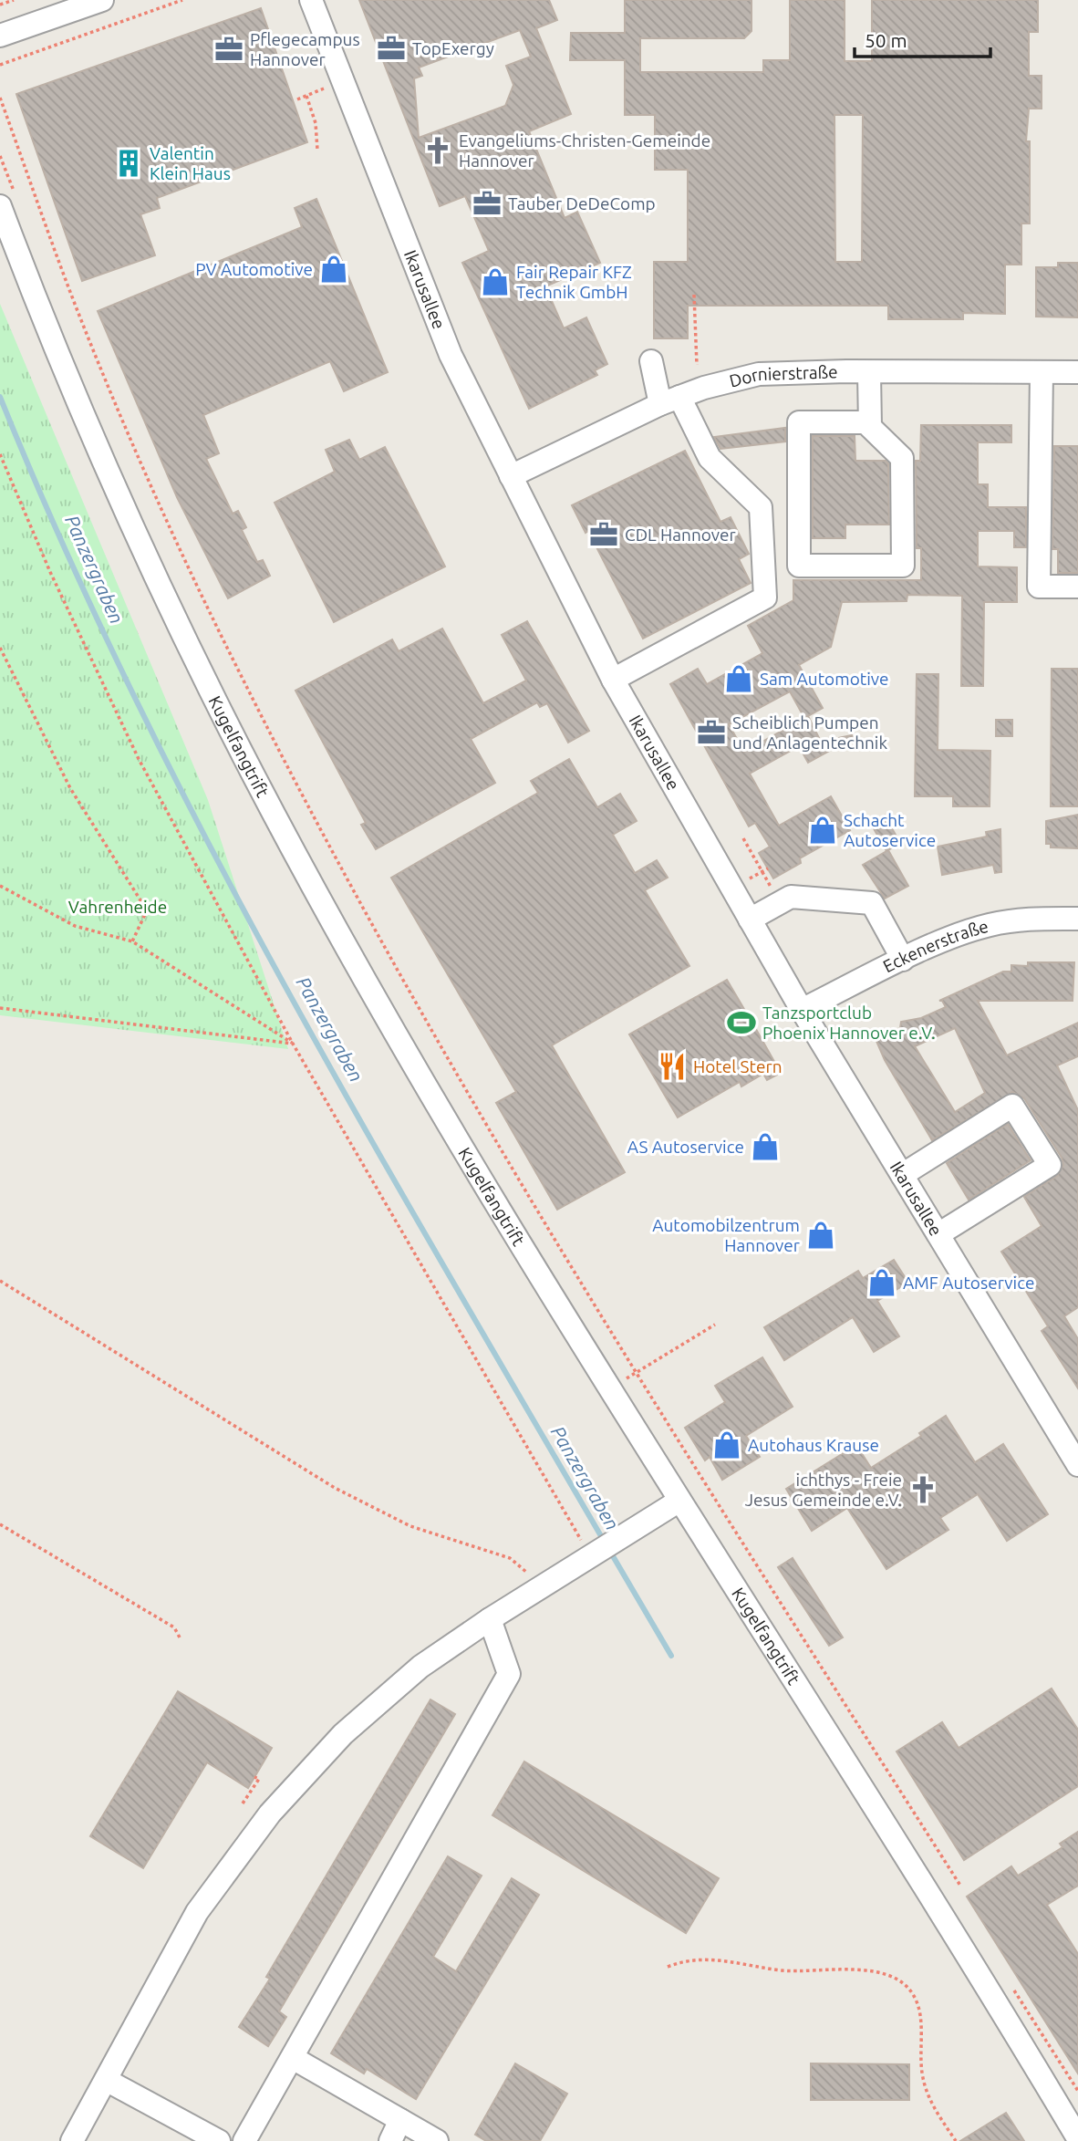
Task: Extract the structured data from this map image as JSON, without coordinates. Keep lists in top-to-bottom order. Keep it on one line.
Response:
{"streets":{"street":["Ikarusallee","Dornierstraße","Kugelfangtrift","Eckenerstraße"]},"crossings":[["Ikarusallee","Dornierstraße"],["Ikarusallee","Eckenerstraße"]],"water":["Panzergraben"],"parks":["Vahrenheide"],"places":{"office":["TopExergy","Pflegecampus Hannover","Tauber DeDeComp","CDL Hannover","Scheiblich Pumpen und Anlagentechnik"],"church":["Evangeliums-Christen-Gemeinde Hannover","ichthys - Freie Jesus Gemeinde e.V."],"building":["Valentin Klein Haus"],"shop":["PV Automotive","Fair Repair KFZ Technik GmbH","Sam Automotive","Schacht Autoservice","AS Autoservice","Automobilzentrum Hannover","AMF Autoservice","Autohaus Krause"],"sports":["Tanzsportclub Phoenix Hannover e.V."],"restaurant":["Hotel Stern"]},"scale_bar":"50 m"}
